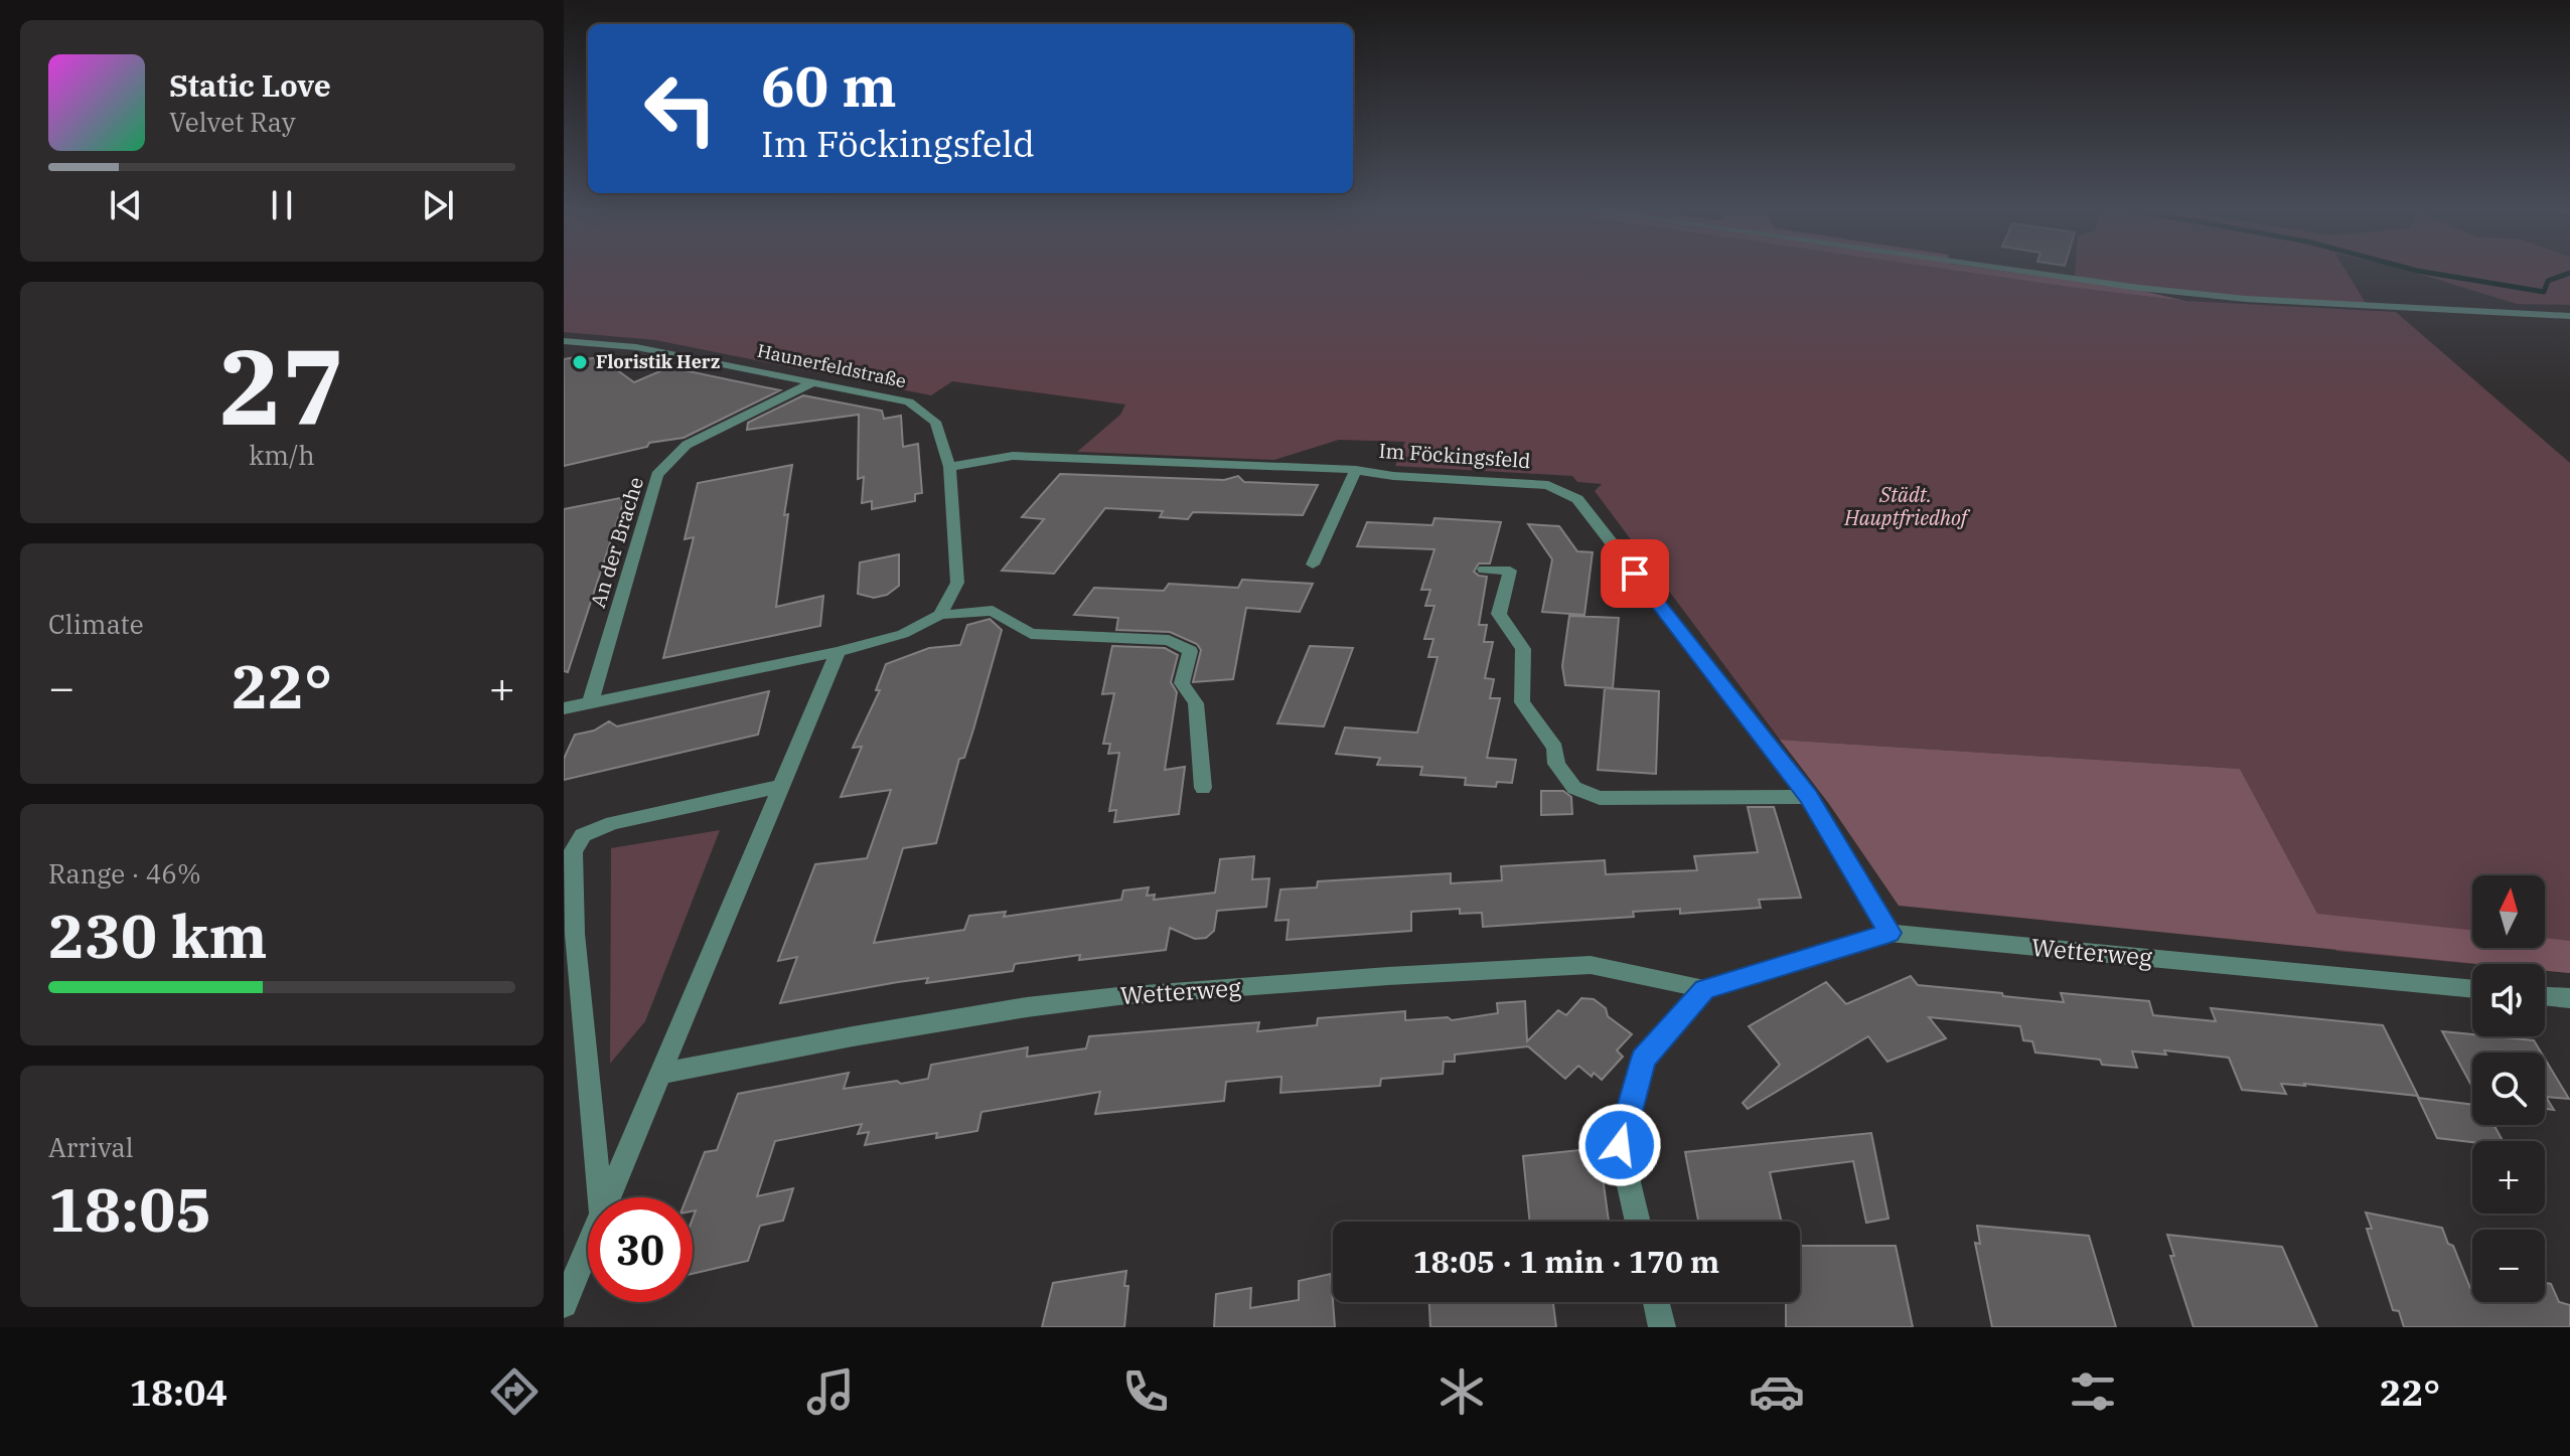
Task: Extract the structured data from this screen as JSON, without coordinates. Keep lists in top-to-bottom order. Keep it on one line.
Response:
{"streets":{"street":["Haunerfeldstraße","Im Föckingsfeld","An der Brache","Wetterweg"]},"crossings":[["Haunerfeldstraße","Im Föckingsfeld"],["Haunerfeldstraße","An der Brache"],["Im Föckingsfeld","Wetterweg"]],"parks":["Städt. Hauptfriedhof"],"places":["Floristik Herz"],"north":"top","page":{"turn":["60 m","Im Föckingsfeld"],"song":["Static Love","Velvet Ray"],"tile":[["27","km/h"],"Climate",["Range · 46%","230 km"],["Arrival","18:05"]],"heat":["−","22°","+"],"map_buttons":["+","−"],"limit":"30","trip":"18:05 · 1 min · 170 m","tabs":["18:04","22°"]}}
